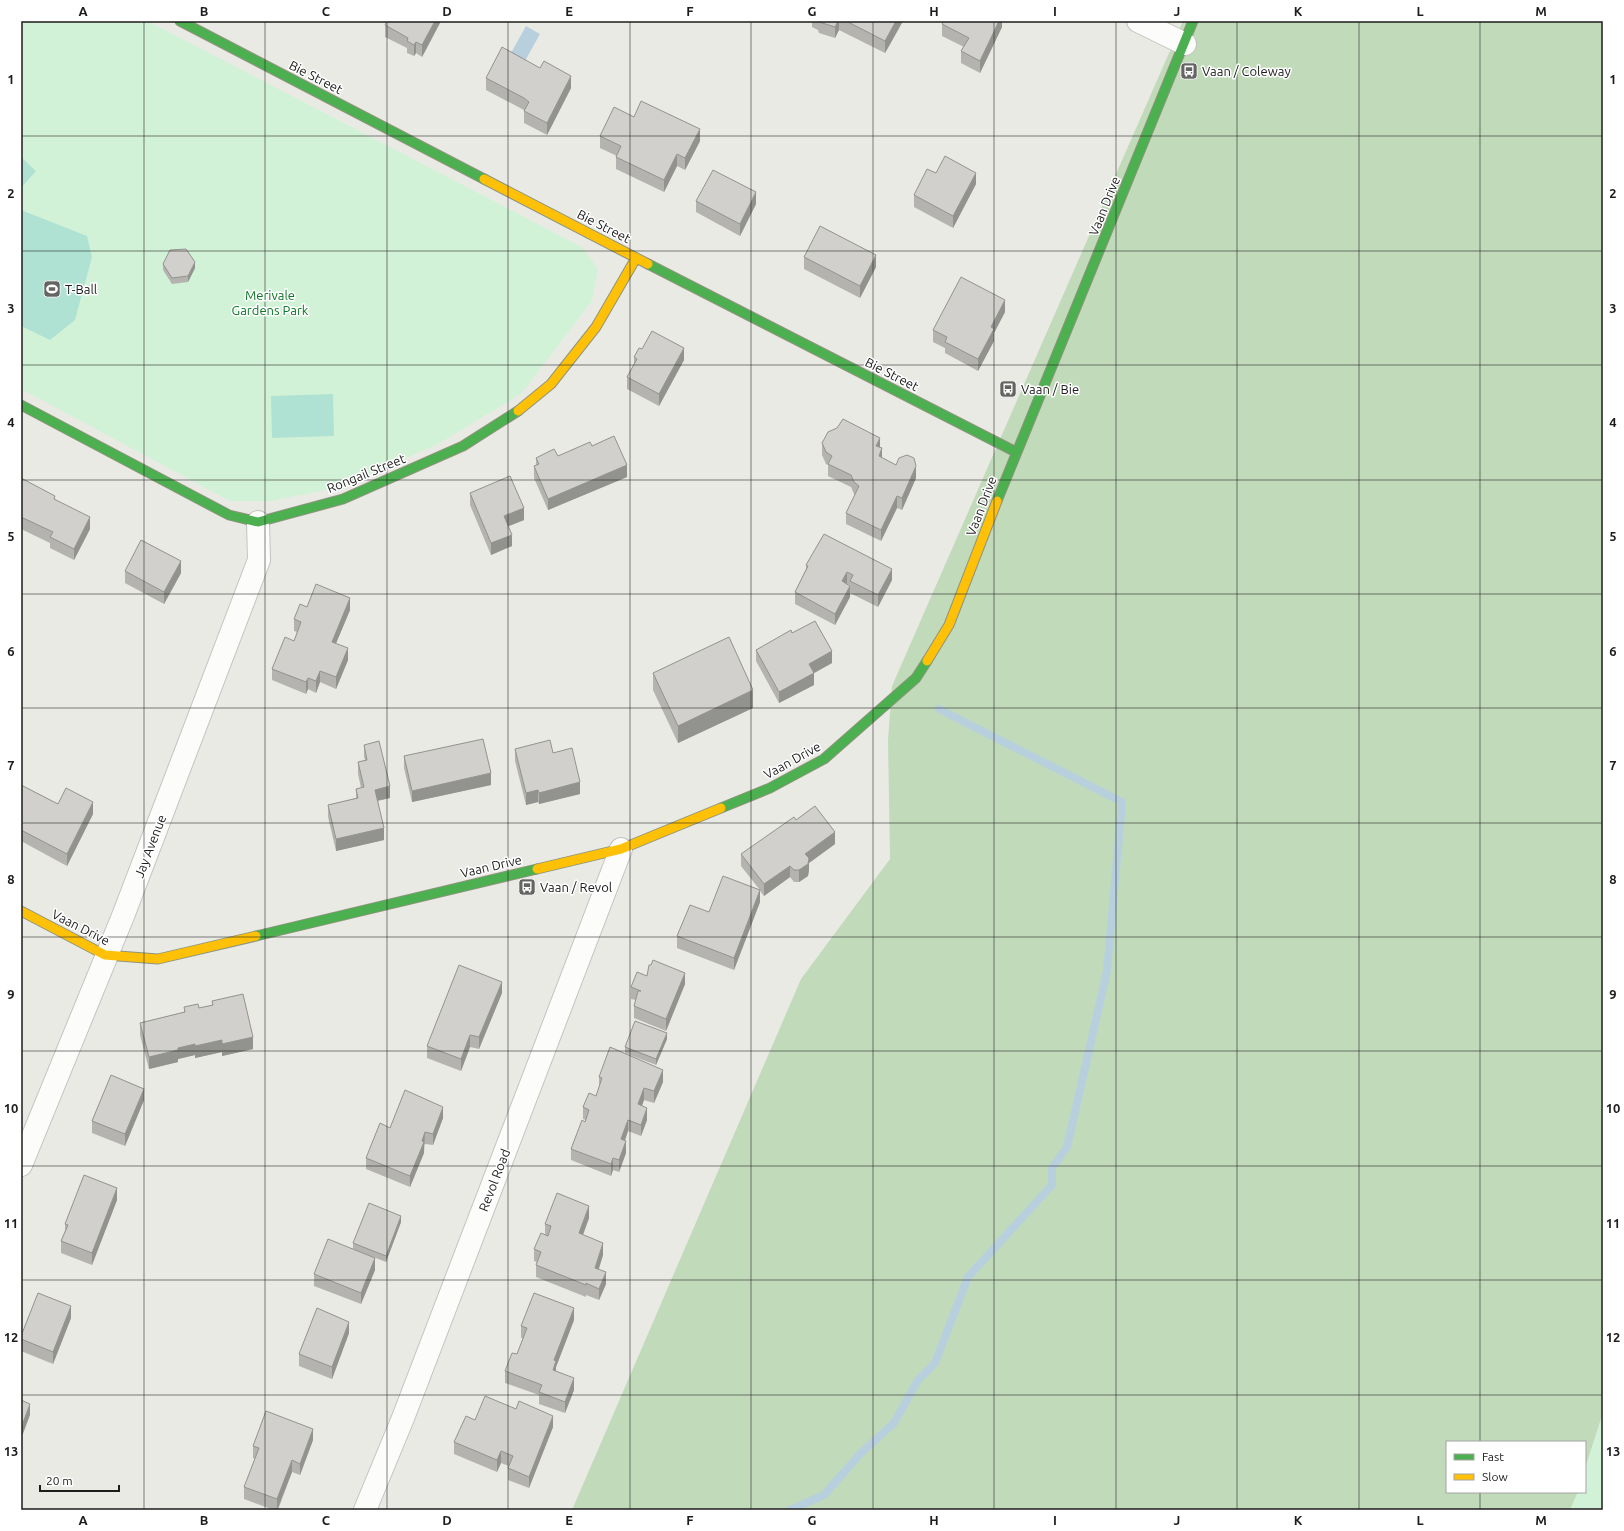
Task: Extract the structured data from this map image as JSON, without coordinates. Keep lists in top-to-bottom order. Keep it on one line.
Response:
{"streets":{"street":["Bie Street","Vaan Drive","Rongail Street","Jay Avenue","Revol Road"]},"crossings":[["Bie Street","Vaan Drive"],["Bie Street","Rongail Street"],["Vaan Drive","Jay Avenue"],["Vaan Drive","Revol Road"],["Rongail Street","Jay Avenue"]],"parks":["Merivale Gardens Park"],"places":{"bus stop":["Vaan / Coleway","Vaan / Bie","Vaan / Revol"],"sports":["T-Ball"]},"legend":["Fast","Slow"],"scale_bar":"20 m","grid":{"columns":["A","B","C","D","E","F","G","H","I","J","K","L","M"],"rows":["1","2","3","4","5","6","7","8","9","10","11","12","13"]}}
